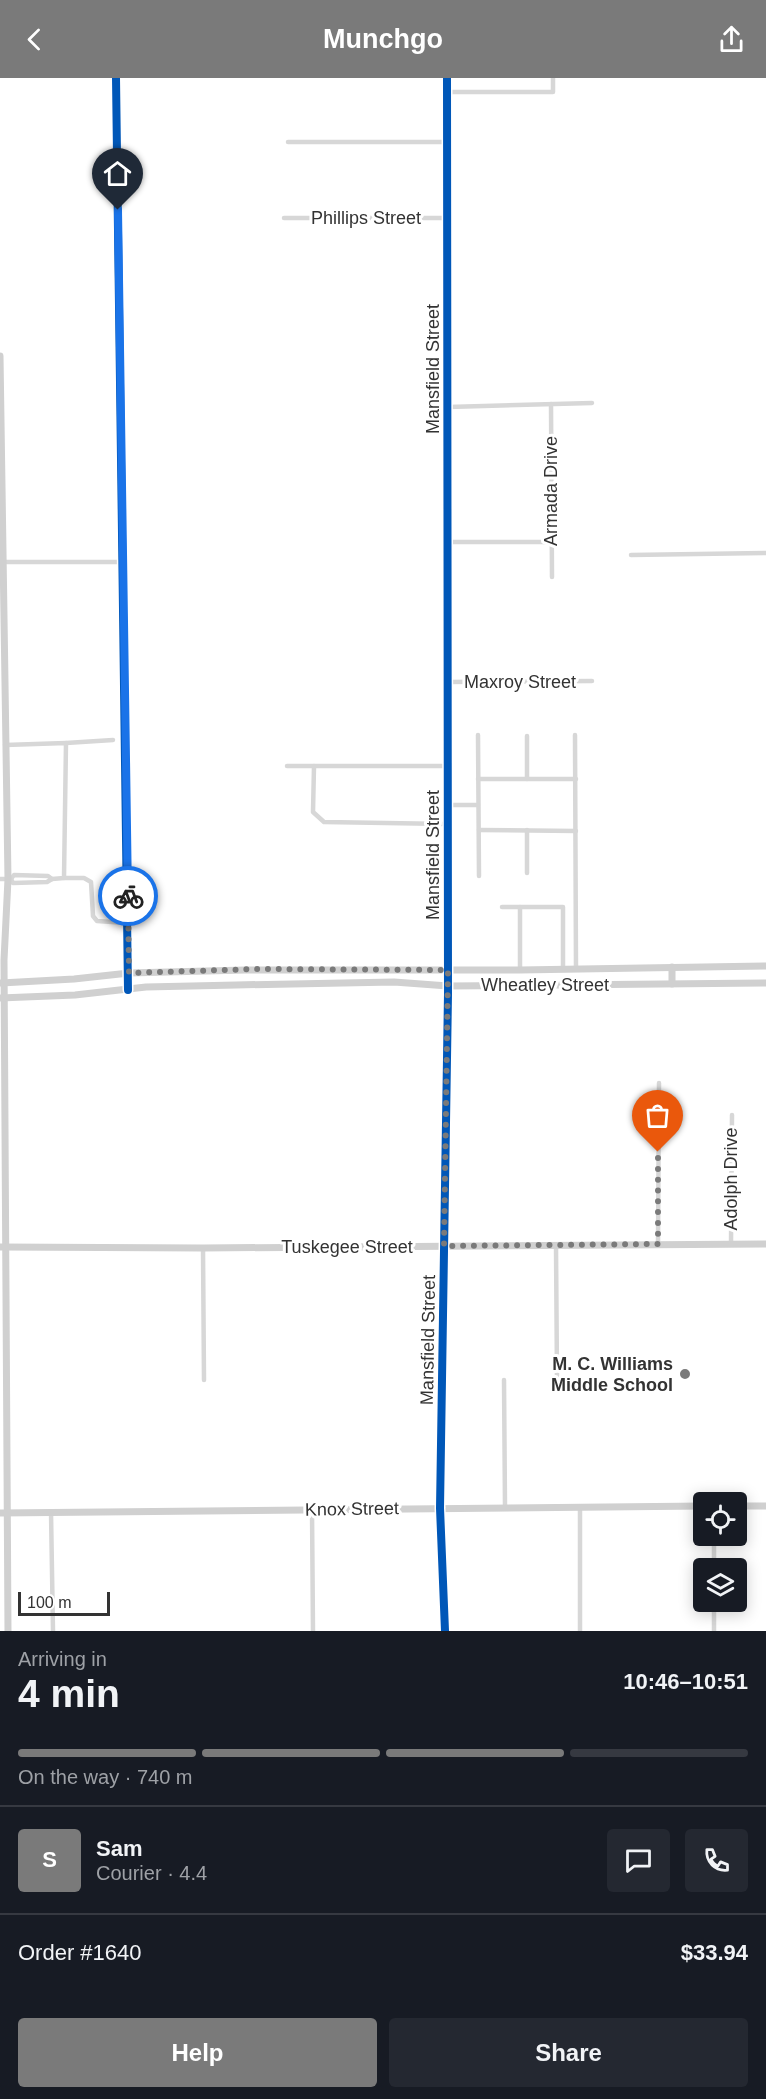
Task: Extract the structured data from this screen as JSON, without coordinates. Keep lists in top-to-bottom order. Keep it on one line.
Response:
{"streets":{"street":["Phillips Street","Mansfield Street","Armada Drive","Maxroy Street","Wheatley Street","Adolph Drive","Tuskegee Street","Knox Street"]},"crossings":[["Phillips Street","Mansfield Street"],["Mansfield Street","Maxroy Street"],["Mansfield Street","Wheatley Street"],["Mansfield Street","Tuskegee Street"],["Mansfield Street","Knox Street"],["Adolph Drive","Tuskegee Street"]],"places":["M. C. Williams Middle School"],"scale_bar":"100 m","page":{"header":"Munchgo","scale":"100 m","heading":["4 min","Arriving in","10:46–10:51"],"panel":["Sam","Courier · 4.4","Order #1640","$33.94"],"bar":"On the way · 740 m","round":"S","buttons":["Help","Share"]}}
